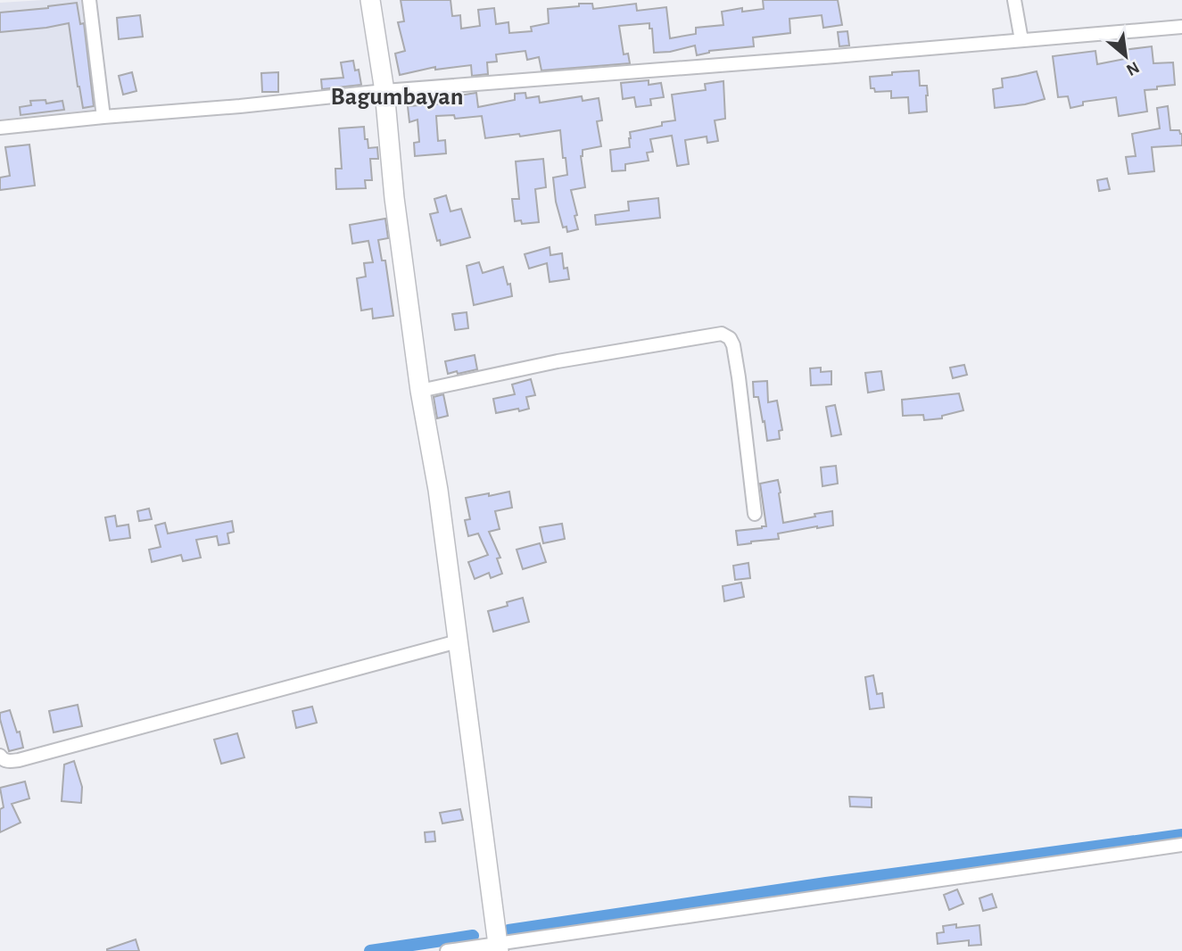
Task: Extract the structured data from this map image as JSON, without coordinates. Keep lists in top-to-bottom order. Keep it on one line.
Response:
{"districts":["Bagumbayan"],"north":"bottom right"}
